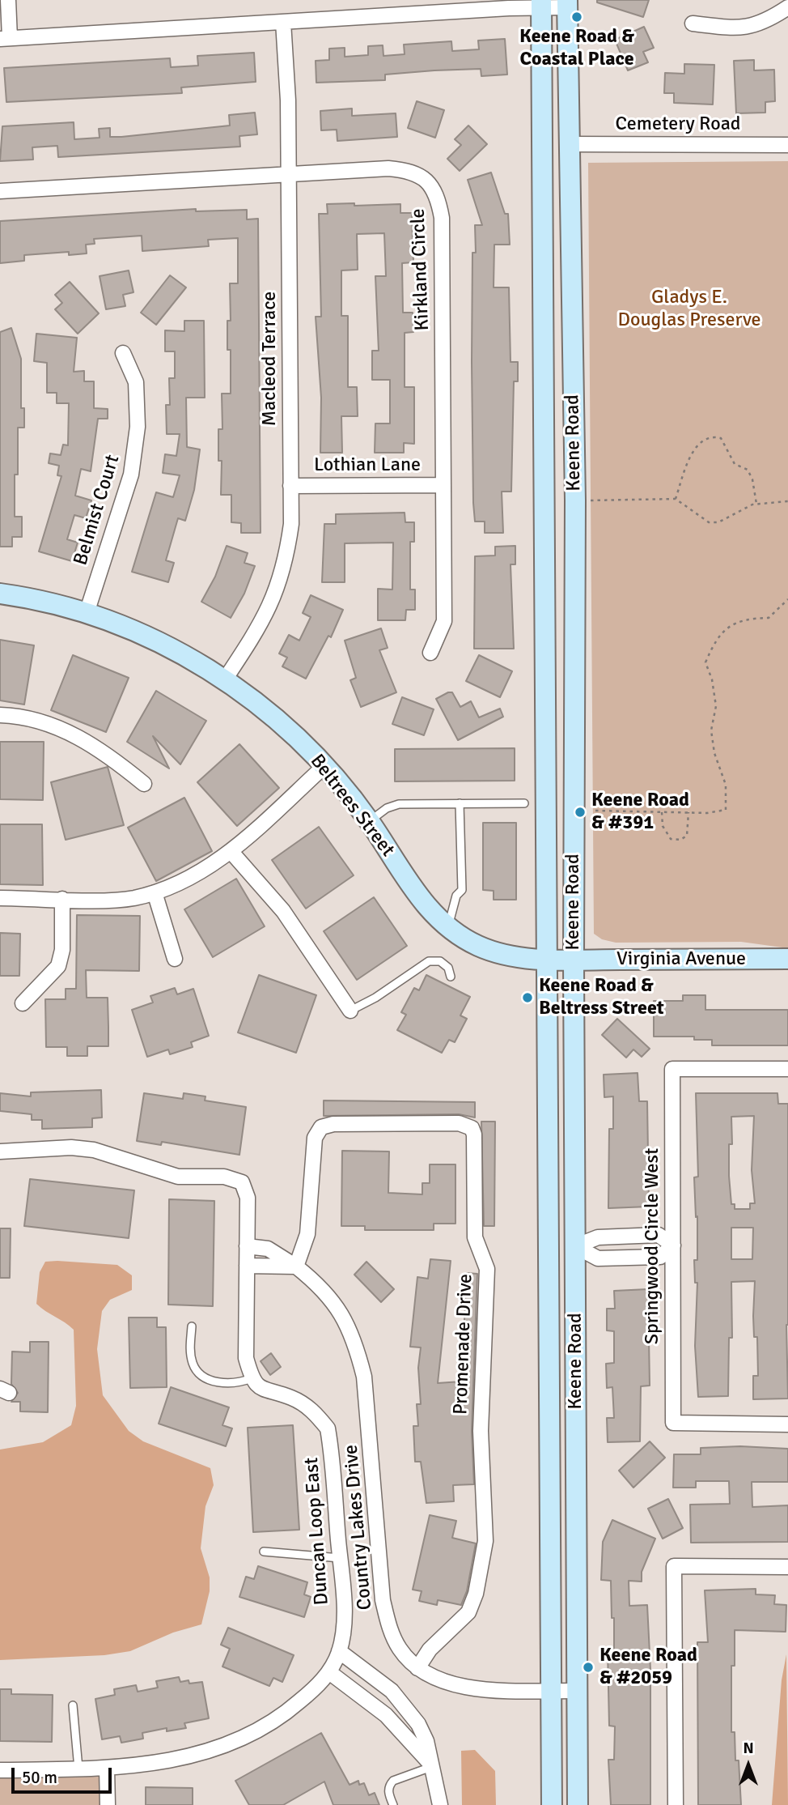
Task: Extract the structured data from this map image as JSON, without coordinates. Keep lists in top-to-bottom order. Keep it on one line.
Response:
{"streets":{"main road":["Keene Road","Beltrees Street","Virginia Avenue"],"street":["Cemetery Road","Kirkland Circle","Macleod Terrace","Lothian Lane","Belmist Court","Springwood Circle West","Promenade Drive","Country Lakes Drive","Duncan Loop East"]},"crossings":[["Cemetery Road","Keene Road"],["Kirkland Circle","Macleod Terrace"],["Kirkland Circle","Lothian Lane"],["Macleod Terrace","Lothian Lane"],["Macleod Terrace","Beltrees Street"],["Keene Road","Beltrees Street"],["Keene Road","Virginia Avenue"],["Keene Road","Country Lakes Drive"],["Belmist Court","Beltrees Street"],["Beltrees Street","Virginia Avenue"],["Promenade Drive","Country Lakes Drive"]],"parks":["Gladys E. Douglas Preserve"],"places":["Keene Road & Coastal Place","Keene Road & #391","Keene Road & Beltress Street","Keene Road & #2059"],"scale_bar":"50 m","north":"top"}
